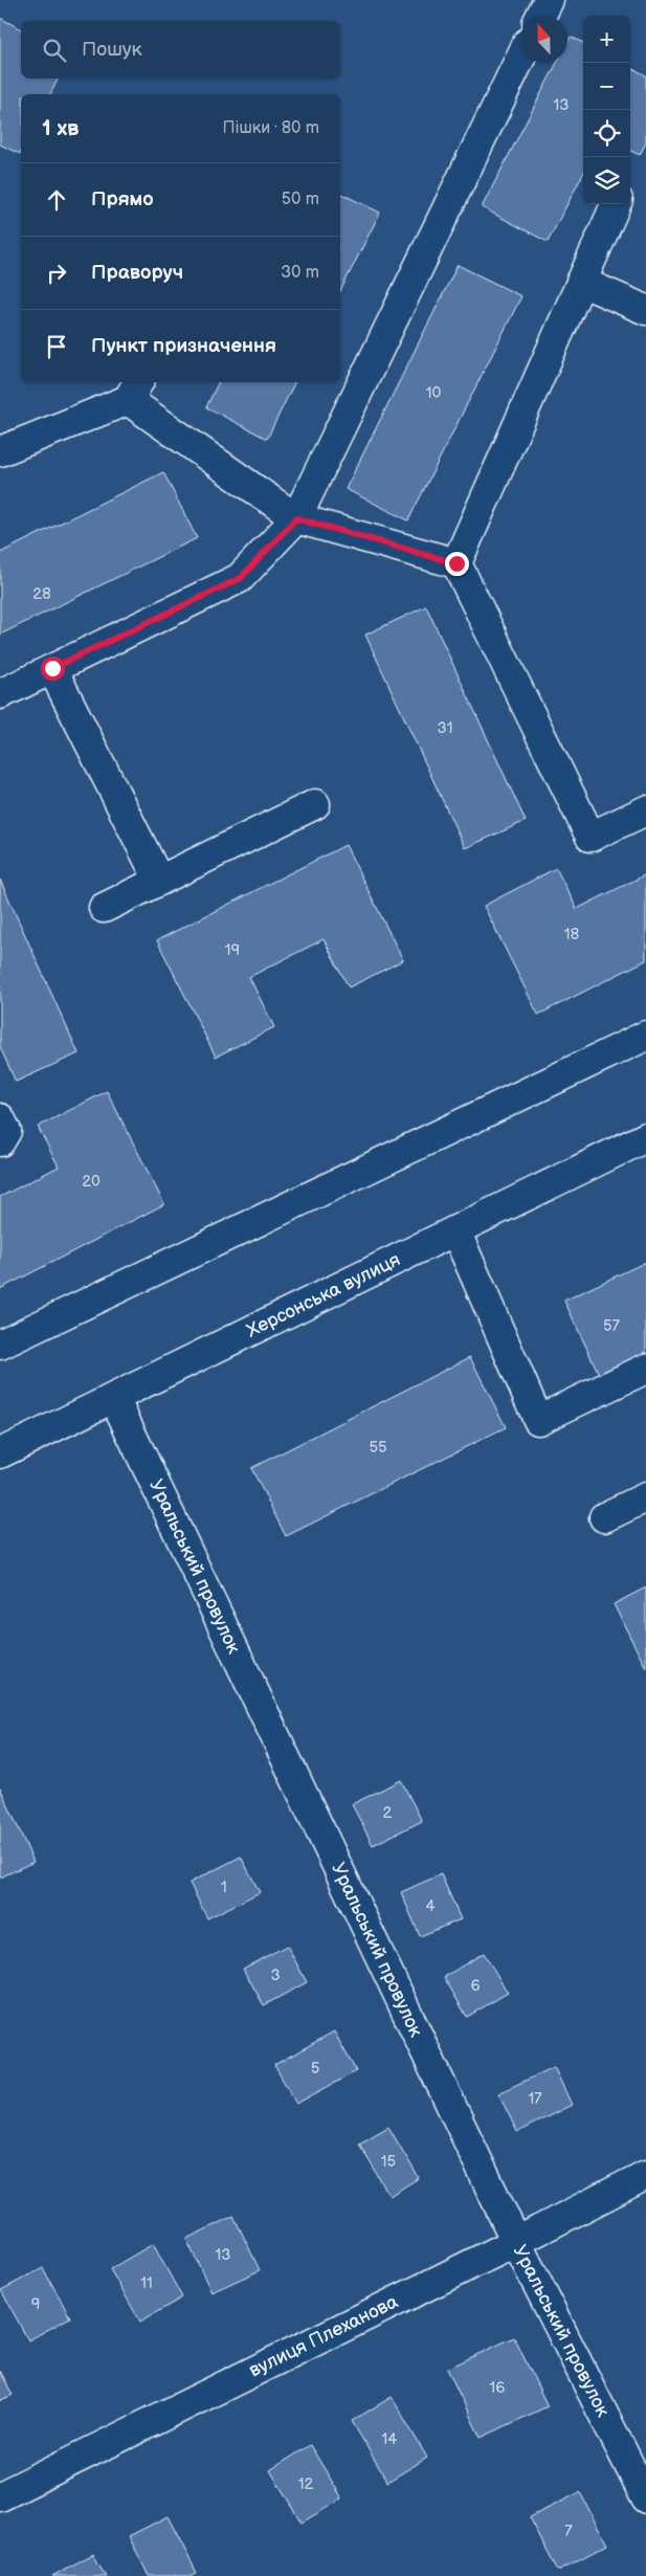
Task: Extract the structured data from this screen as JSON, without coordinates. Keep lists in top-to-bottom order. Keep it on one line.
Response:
{"streets":{"street":["Херсонська вулиця","Уральський провулок","вулиця Плеханова"]},"crossings":[["Херсонська вулиця","Уральський провулок"],["Уральський провулок","вулиця Плеханова"]],"house_numbers":["13","10","28","31","18","19","20","57","55","2","1","4","3","6","5","17","15","13","11","9","16","14","12","7"],"north":"top","page":{"map_buttons":["+","−"],"search":"Пошук","heading":["1 хв","Пішки · 80 m"],"list":[["Прямо","50 m"],["Праворуч","30 m"],"Пункт призначення"]}}
